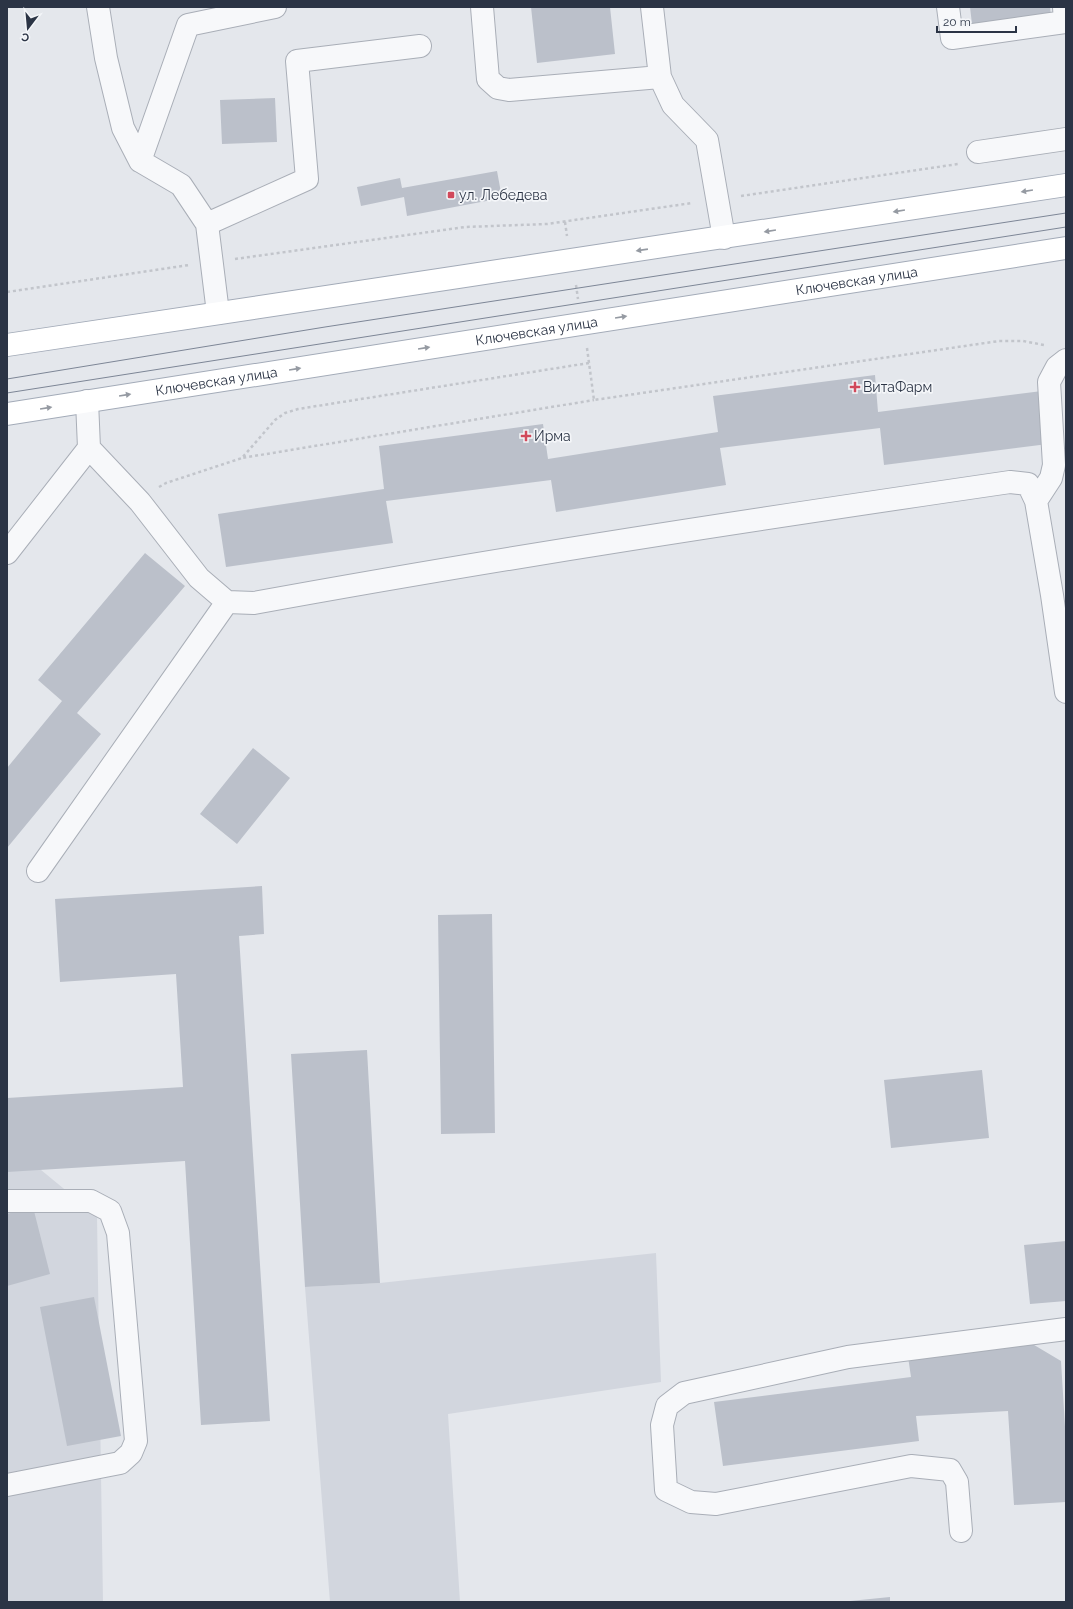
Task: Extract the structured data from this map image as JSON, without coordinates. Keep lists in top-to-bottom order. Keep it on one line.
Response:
{"streets":{"main road":["Ключевская улица"]},"places":{"transit":["ул. Лебедева"],"health":["ВитаФарм","Ирма"]},"scale_bar":"20 m","north":"bottom"}
